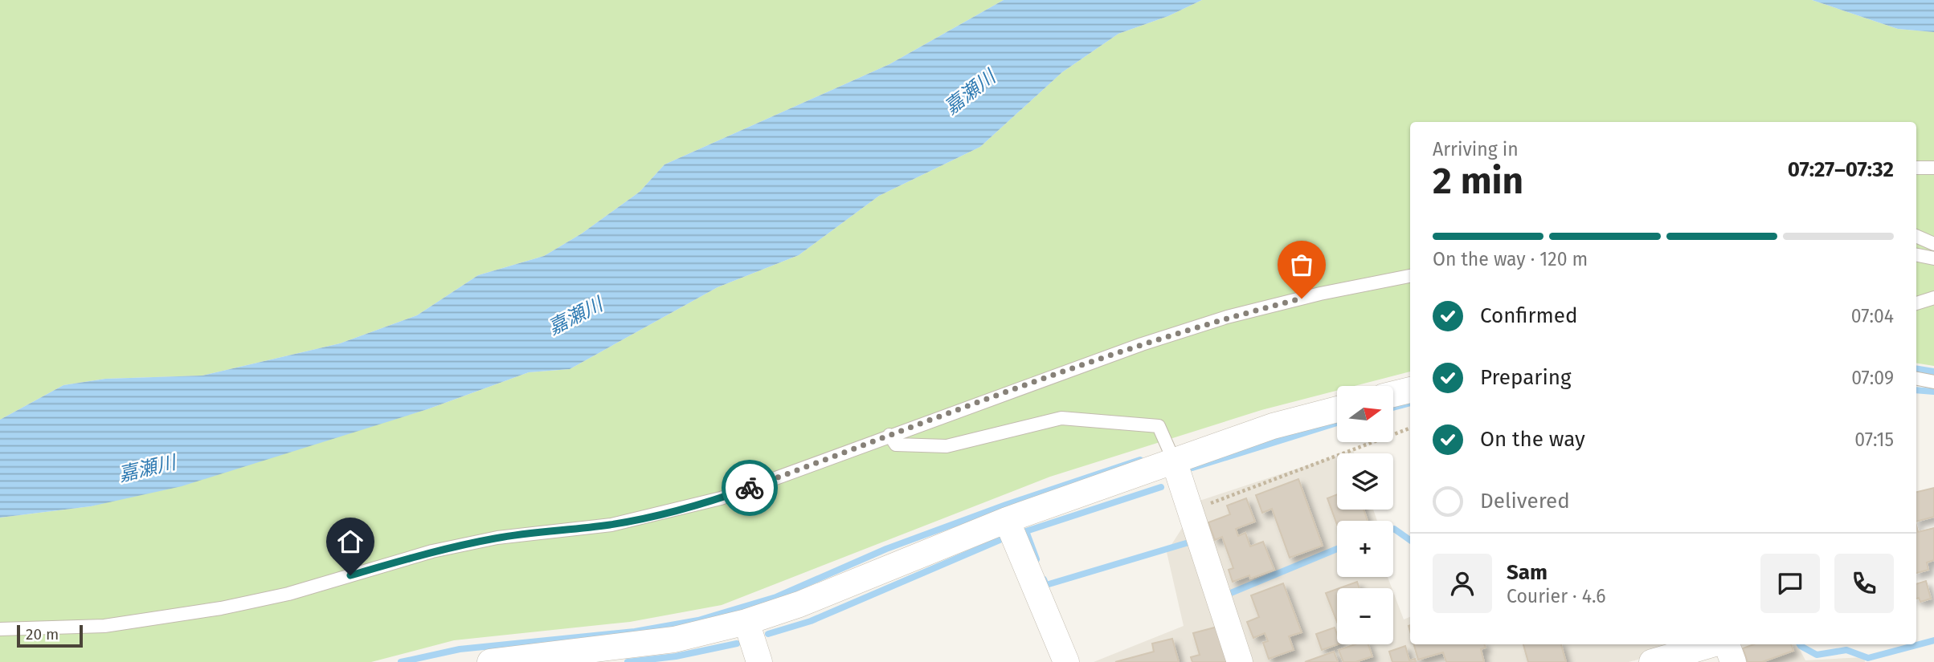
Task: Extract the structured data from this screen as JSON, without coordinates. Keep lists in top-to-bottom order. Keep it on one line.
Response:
{"water":["嘉瀬川"],"scale_bar":"20 m","north":"right","page":{"heading":["2 min","Arriving in","07:27–07:32"],"panel":["Sam","Courier · 4.6"],"bar":"On the way · 120 m","list":[["Confirmed","07:04"],["Preparing","07:09"],["On the way","07:15"],"Delivered"],"map_buttons":["+","−"],"scale":"20 m"}}
